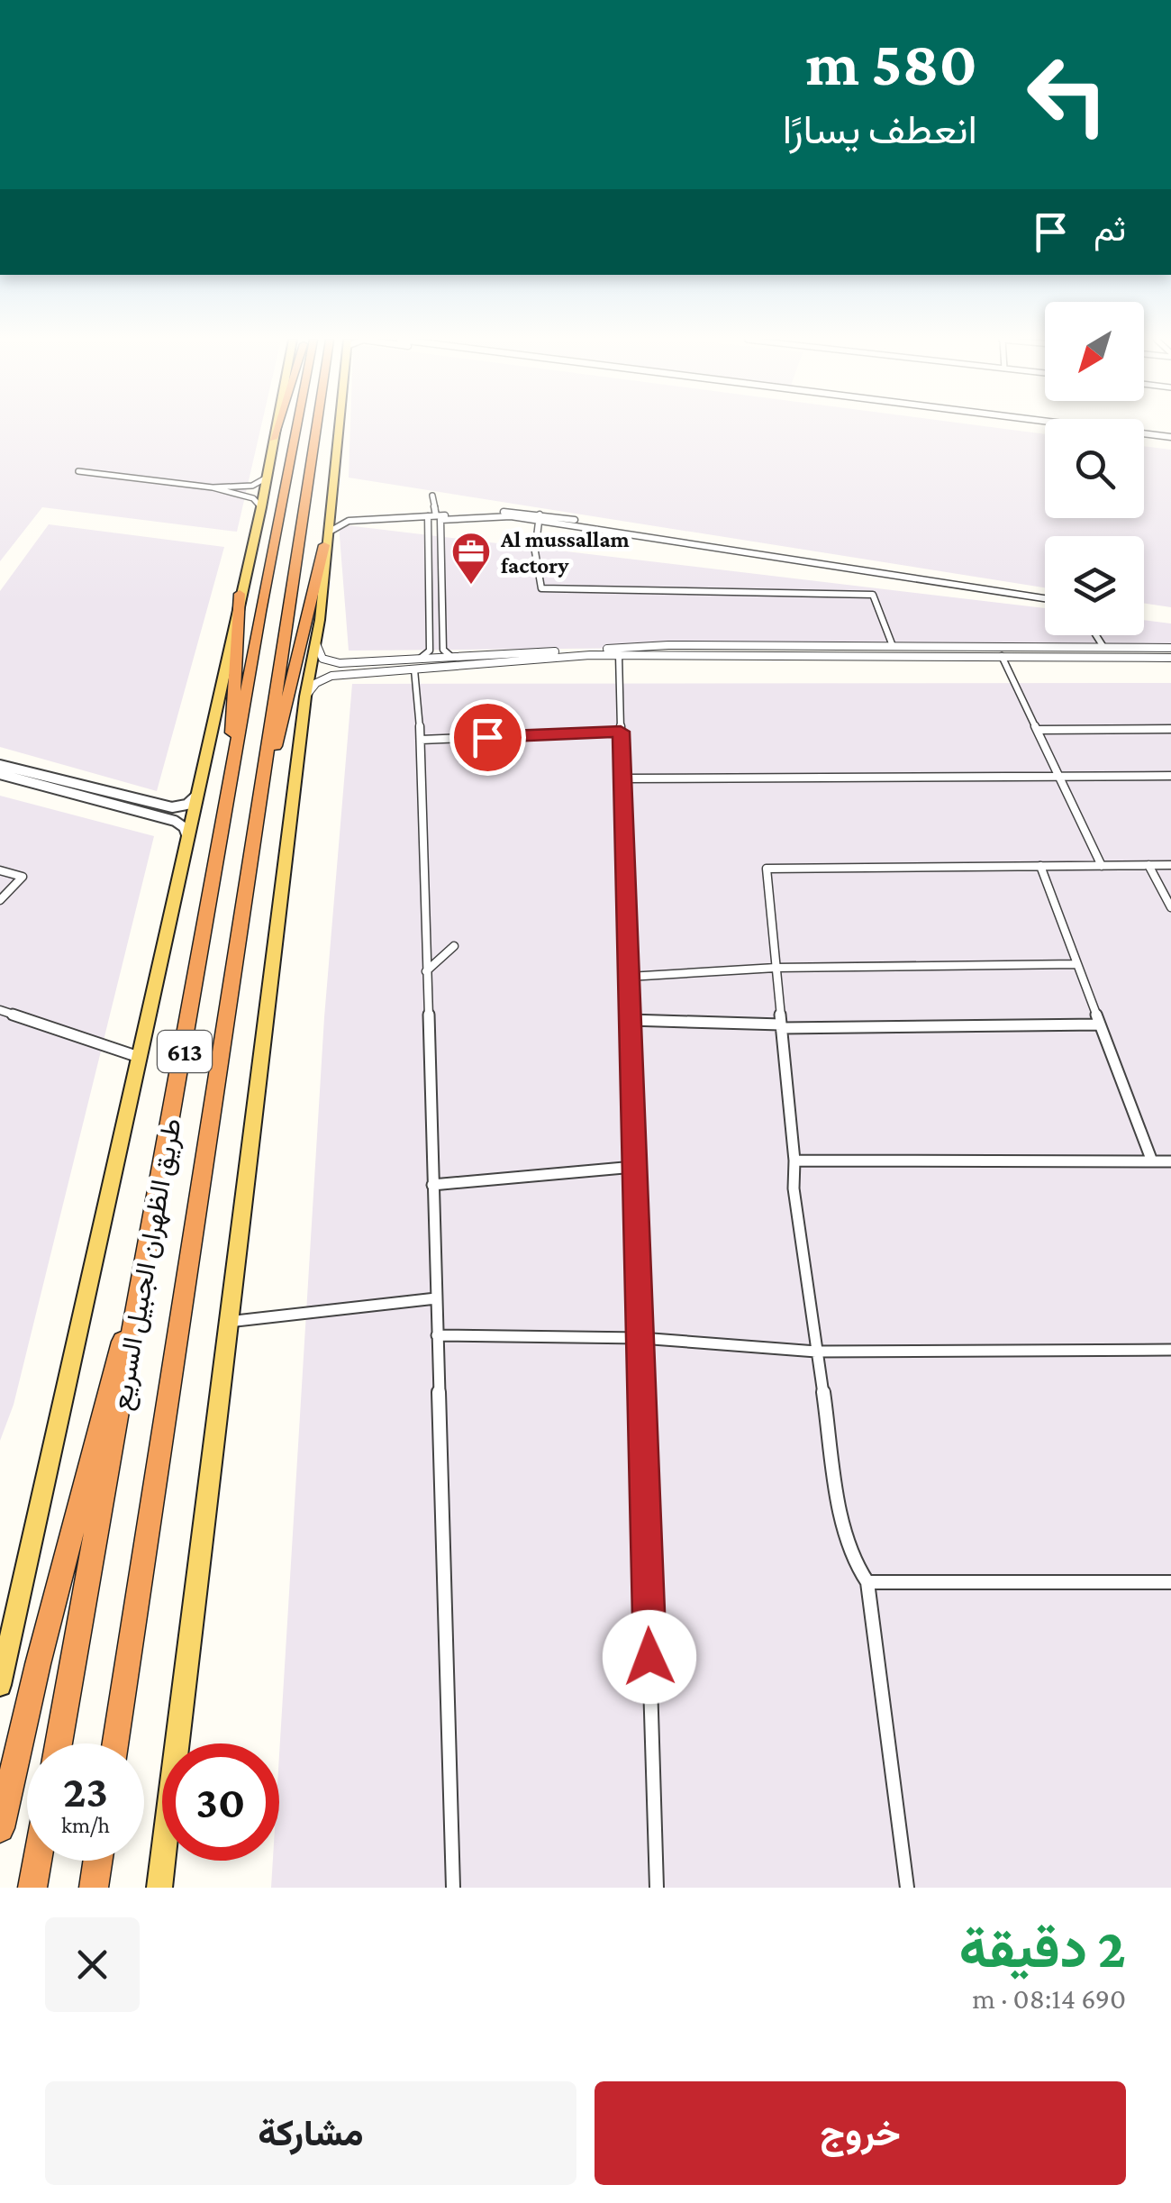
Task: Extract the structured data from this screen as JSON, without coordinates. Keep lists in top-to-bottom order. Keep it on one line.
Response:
{"streets":{"highway":["613","طريق الظهران الجبيل السريع"]},"places":{"office":["Al mussallam factory"]},"north":"bottom left","page":{"turn":["580 m","انعطف يسارًا"],"then":"ثم","speed":"23 km/h","limit":"30","heading":["2 دقيقة","690 m · 08:14"],"buttons":["خروج","مشاركة"]}}
